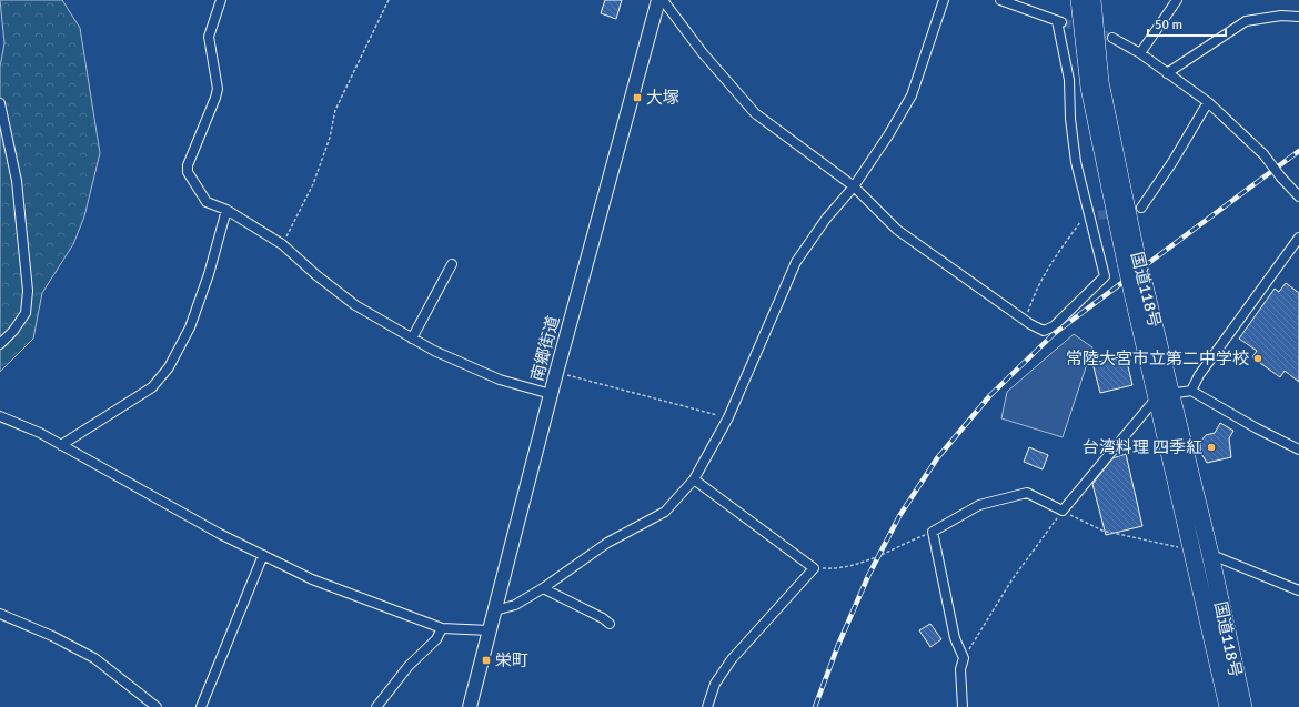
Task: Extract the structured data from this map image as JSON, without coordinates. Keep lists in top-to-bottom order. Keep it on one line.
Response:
{"streets":{"highway":["国道118号"],"street":["南郷街道"]},"places":{"transit":["大塚","栄町"],"other":["常陸大宮市立第二中学校","台湾料理 四季紅"]},"scale_bar":"50 m"}
